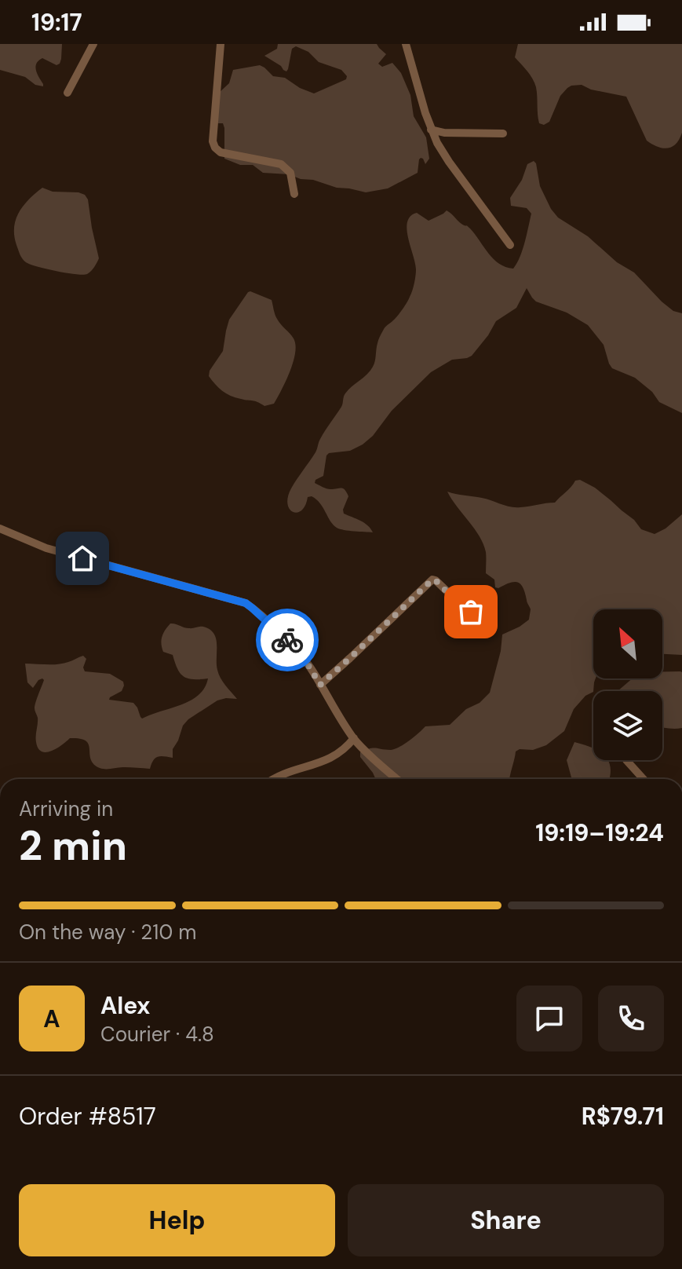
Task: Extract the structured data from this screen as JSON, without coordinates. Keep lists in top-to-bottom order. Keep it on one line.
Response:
{"north":"top left","page":{"status":"19:17","heading":["2 min","Arriving in","19:19–19:24"],"panel":["Alex","Courier · 4.8","Order #8517","R$79.71"],"bar":"On the way · 210 m","round":"A","buttons":["Help","Share"]}}
